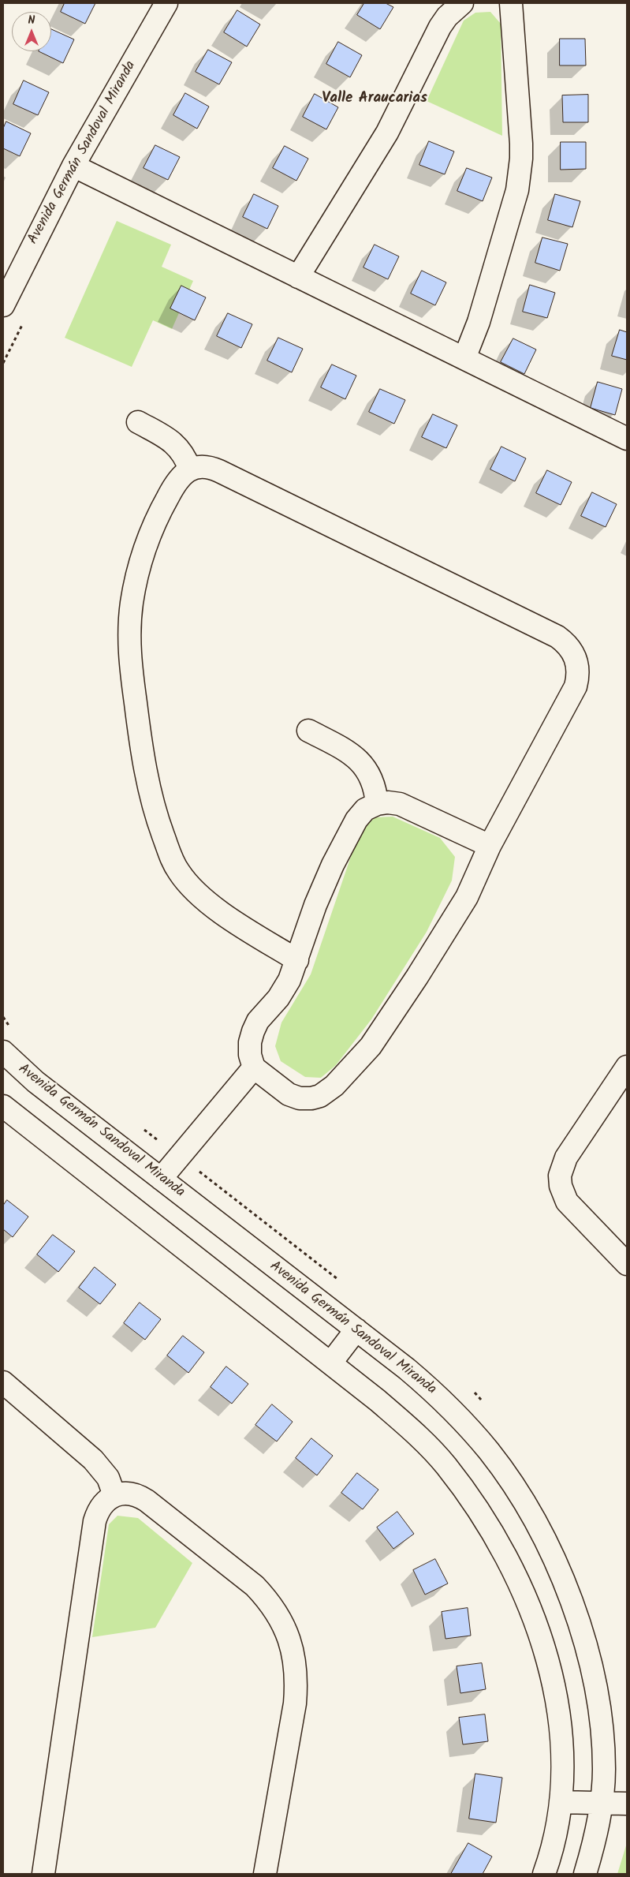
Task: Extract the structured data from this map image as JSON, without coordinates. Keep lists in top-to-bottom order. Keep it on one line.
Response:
{"streets":{"street":["Avenida Germán Sandoval Miranda"]},"districts":["Valle Araucarias"],"north":"top"}
